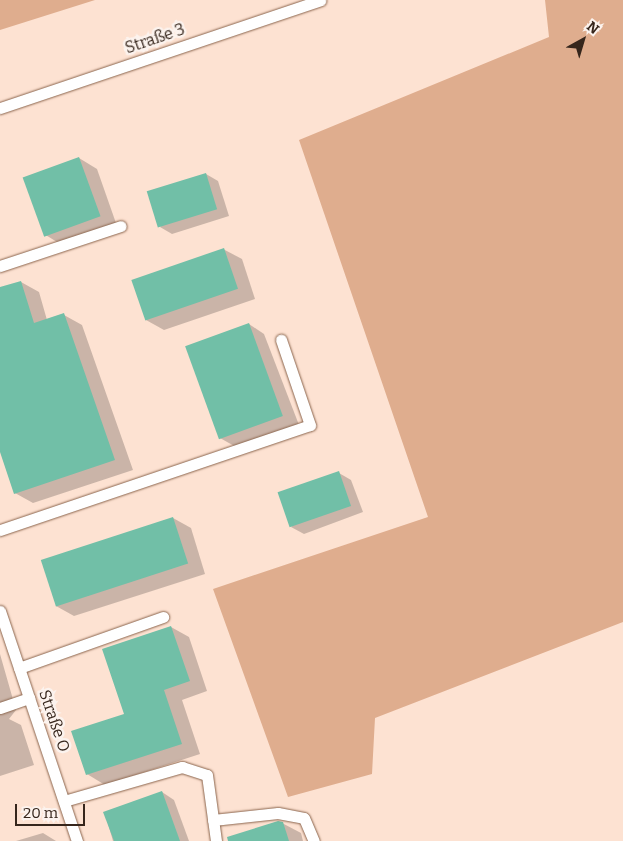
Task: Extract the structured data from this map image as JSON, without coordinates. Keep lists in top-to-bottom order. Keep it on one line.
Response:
{"streets":{"lane":["Straße 3","Straße O"]},"scale_bar":"20 m","north":"top right"}
